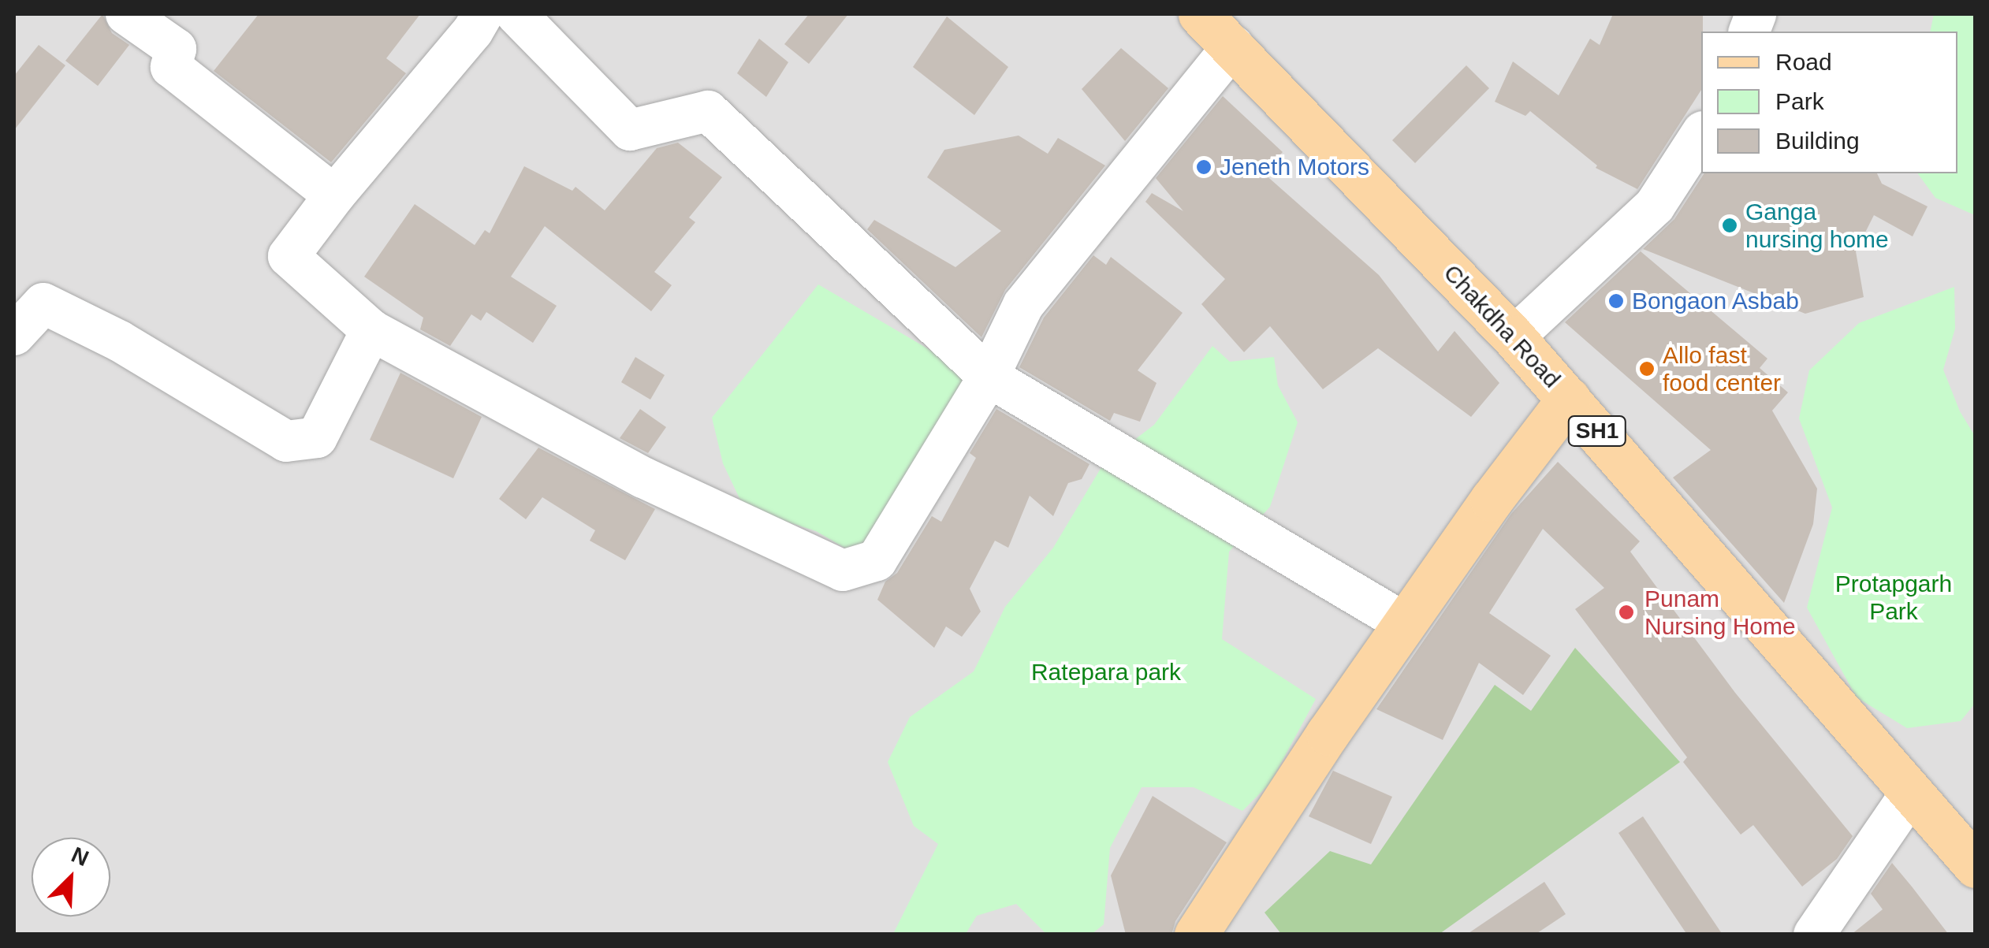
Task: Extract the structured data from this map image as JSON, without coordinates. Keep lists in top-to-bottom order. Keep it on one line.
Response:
{"streets":{"main road":["Chakdha Road","SH1"]},"parks":["Protapgarh Park","Ratepara park"],"places":["Jeneth Motors","Ganga nursing home","Bongaon Asbab","Allo fast food center","Punam Nursing Home"],"legend":["Road","Park","Building"],"north":"top right"}
